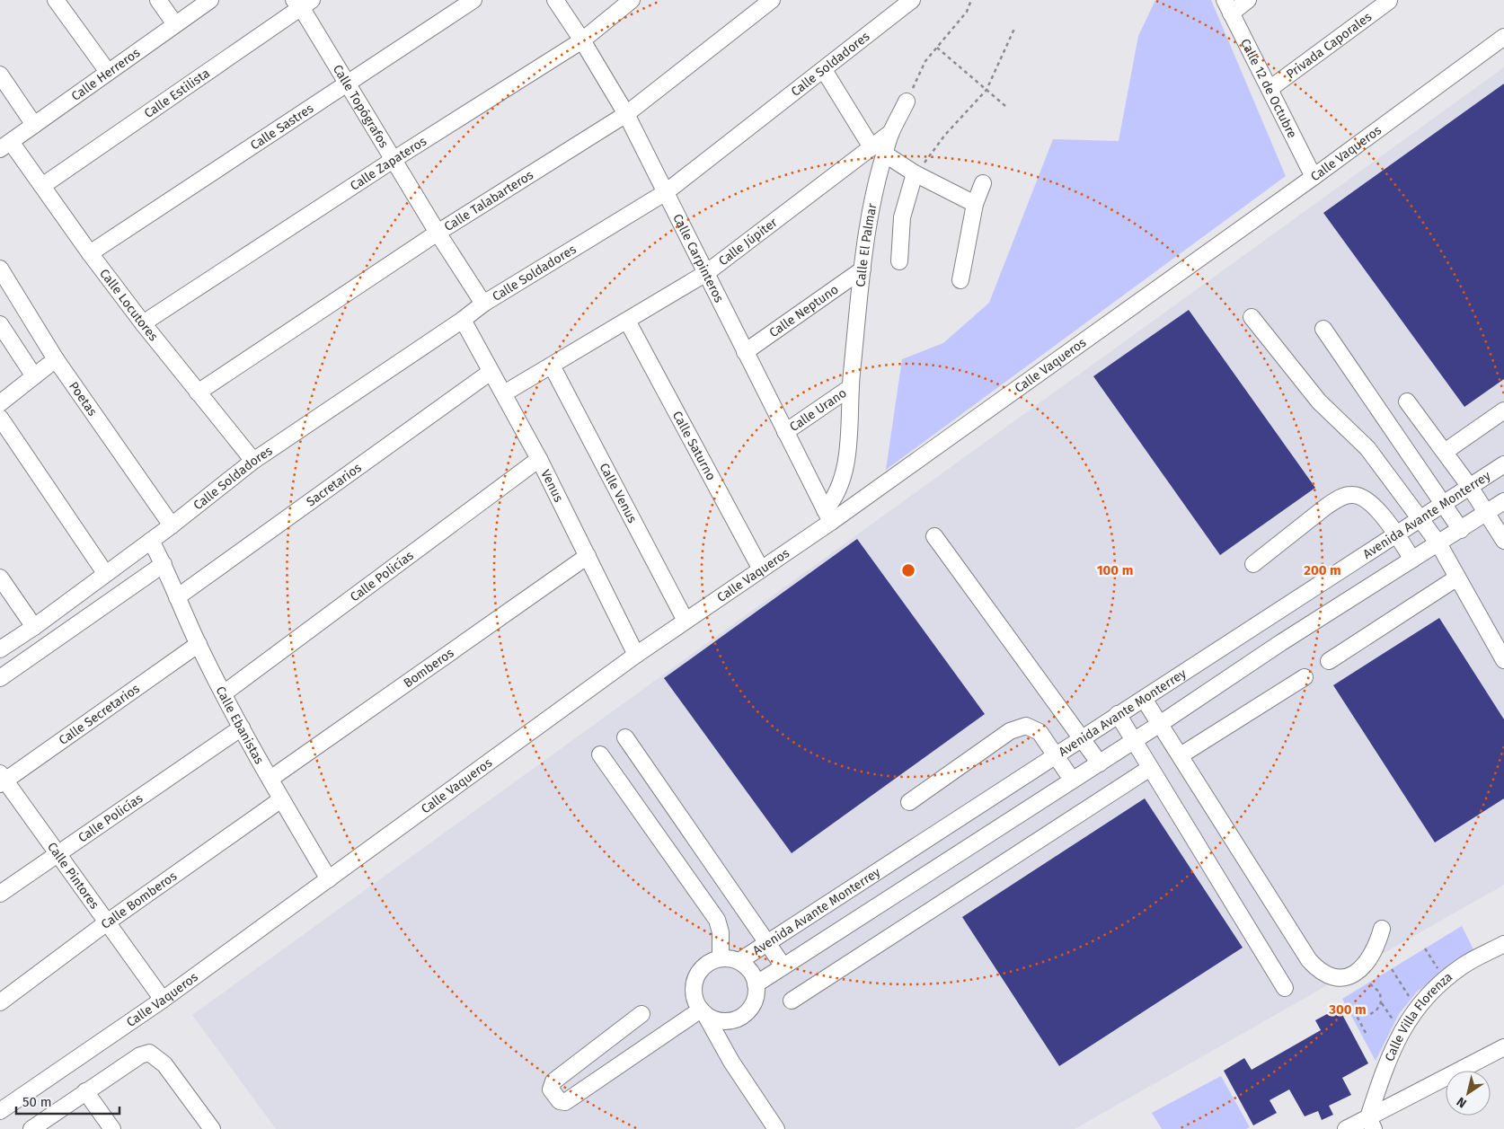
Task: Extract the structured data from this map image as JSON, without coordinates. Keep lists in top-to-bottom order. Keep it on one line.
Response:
{"streets":{"street":["Privada Caporales","Calle Soldadores","Calle Herreros","Calle 12 de Octubre","Calle Estilista","Calle Topógrafos","Calle Sastres","Calle Vaqueros","Calle Zapateros","Calle Talabarteros","Calle Júpiter","Calle El Palmar","Calle Carpinteros","Calle Locutores","Calle Neptuno","Poetas","Calle Urano","Calle Saturno","Sacretarios","Venus","Calle Venus","Avenida Avante Monterrey","Calle Policías","Bomberos","Calle Secretarios","Calle Ebanistas","Calle Pintores","Calle Bomberos","Calle Villa Florenza"]},"crossings":[["Privada Caporales","Calle 12 de Octubre"],["Calle Soldadores","Calle Topógrafos"],["Calle Soldadores","Calle Carpinteros"],["Calle Soldadores","Calle Locutores"],["Calle Soldadores","Poetas"],["Calle Soldadores","Venus"],["Calle Herreros","Calle Locutores"],["Calle 12 de Octubre","Calle Vaqueros"],["Calle Estilista","Calle Topógrafos"],["Calle Estilista","Calle Locutores"],["Calle Topógrafos","Calle Sastres"],["Calle Topógrafos","Calle Zapateros"],["Calle Topógrafos","Calle Talabarteros"],["Calle Sastres","Calle Locutores"],["Calle Vaqueros","Calle El Palmar"],["Calle Vaqueros","Calle Carpinteros"],["Calle Vaqueros","Calle Saturno"],["Calle Vaqueros","Venus"],["Calle Vaqueros","Calle Venus"],["Calle Vaqueros","Calle Ebanistas"],["Calle Vaqueros","Calle Pintores"],["Calle Zapateros","Calle Carpinteros"],["Calle Zapateros","Calle Locutores"],["Calle Talabarteros","Calle Carpinteros"],["Calle Talabarteros","Calle Locutores"],["Calle Júpiter","Calle El Palmar"],["Calle Júpiter","Calle Carpinteros"],["Calle Júpiter","Calle Saturno"],["Calle Júpiter","Venus"],["Calle Júpiter","Calle Venus"],["Calle El Palmar","Calle Carpinteros"],["Calle El Palmar","Calle Neptuno"],["Calle El Palmar","Calle Urano"],["Calle Carpinteros","Calle Neptuno"],["Calle Carpinteros","Calle Urano"],["Sacretarios","Venus"],["Sacretarios","Calle Ebanistas"],["Venus","Calle Policías"],["Venus","Bomberos"],["Calle Policías","Calle Ebanistas"],["Calle Policías","Calle Pintores"],["Bomberos","Calle Ebanistas"],["Calle Secretarios","Calle Ebanistas"],["Calle Secretarios","Calle Pintores"],["Calle Ebanistas","Calle Bomberos"],["Calle Pintores","Calle Bomberos"]],"scale_bar":"50 m","north":"bottom left","rings":["100 m","200 m","300 m"]}
